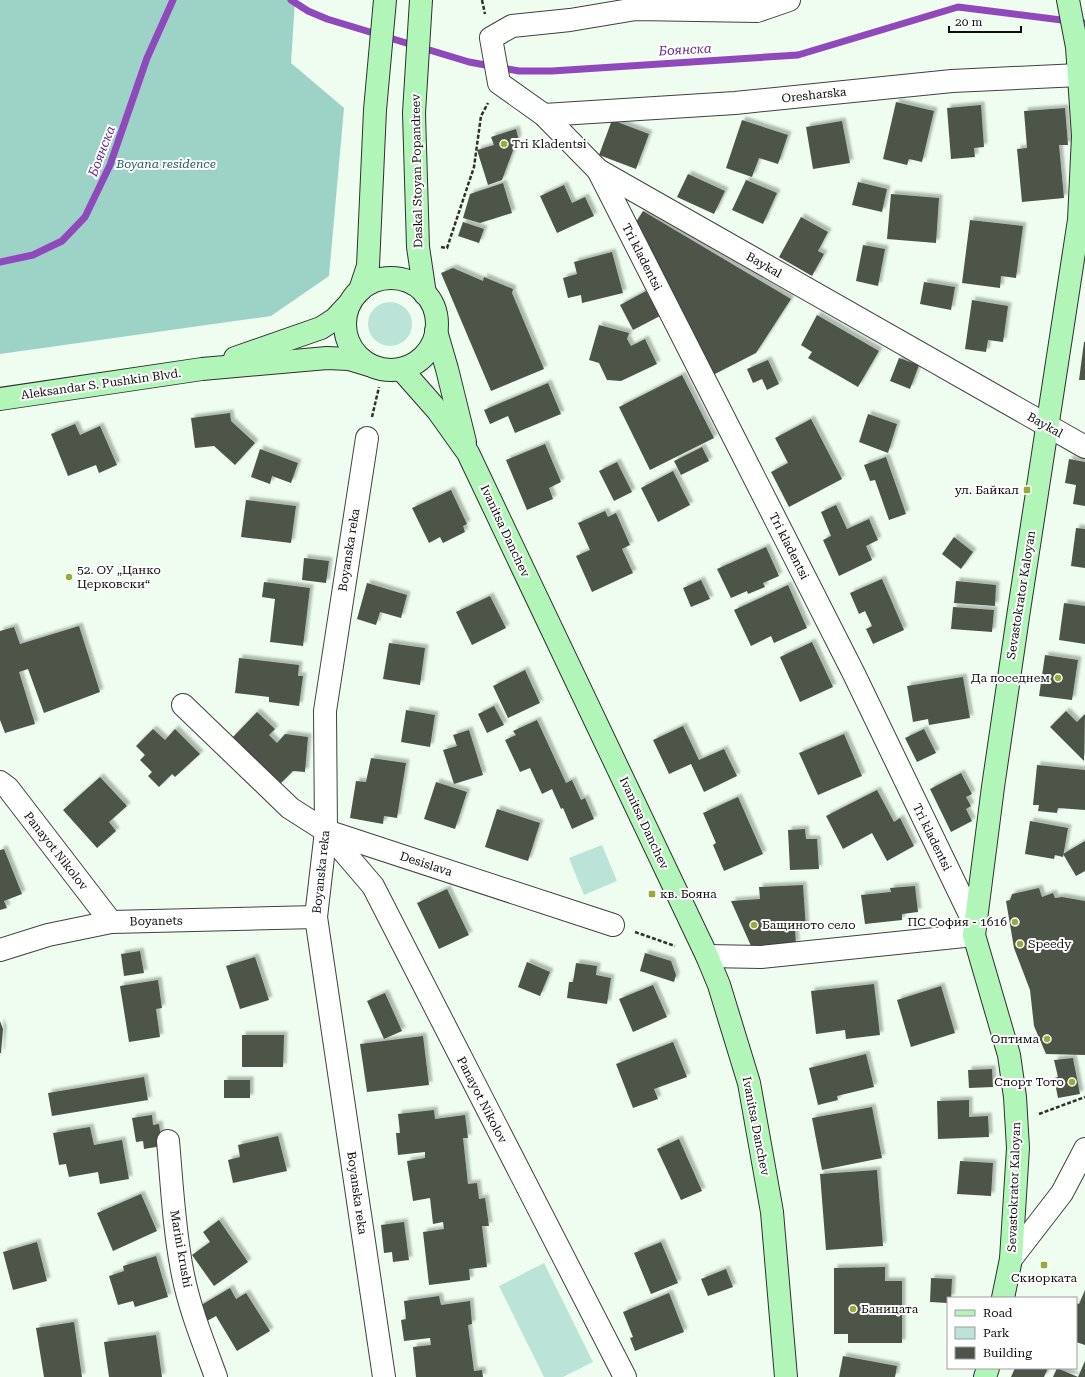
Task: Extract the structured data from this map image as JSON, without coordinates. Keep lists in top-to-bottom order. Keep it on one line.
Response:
{"streets":{"main road":["Daskal Stoyan Popandreev","Aleksandar S. Pushkin Blvd.","Ivanitsa Danchev","Sevastokrator Kaloyan"],"street":["Oresharska","Tri kladentsi","Baykal","Boyanska reka","Panayot Nikolov","Desislava","Boyanets","Marini krushi"]},"crossings":[["Oresharska","Baykal"],["Oresharska","Sevastokrator Kaloyan"],["Daskal Stoyan Popandreev","Aleksandar S. Pushkin Blvd."],["Daskal Stoyan Popandreev","Ivanitsa Danchev"],["Tri kladentsi","Baykal"],["Tri kladentsi","Sevastokrator Kaloyan"],["Baykal","Sevastokrator Kaloyan"],["Aleksandar S. Pushkin Blvd.","Ivanitsa Danchev"],["Boyanska reka","Panayot Nikolov"],["Boyanska reka","Desislava"],["Boyanska reka","Boyanets"],["Panayot Nikolov","Desislava"],["Panayot Nikolov","Boyanets"]],"water":["Боянска"],"parks":["Boyana residence"],"places":{"other":["Tri Kladentsi","52. ОУ „Цанко Церковски“","Да поседнем","ПС София - 1616","Бащиното село","Speedy","Оптима","Спорт Тото","Баницата"],"transit":["ул. Байкал","кв. Бояна","Скиорката"]},"legend":["Road","Park","Building"],"scale_bar":"20 m"}
